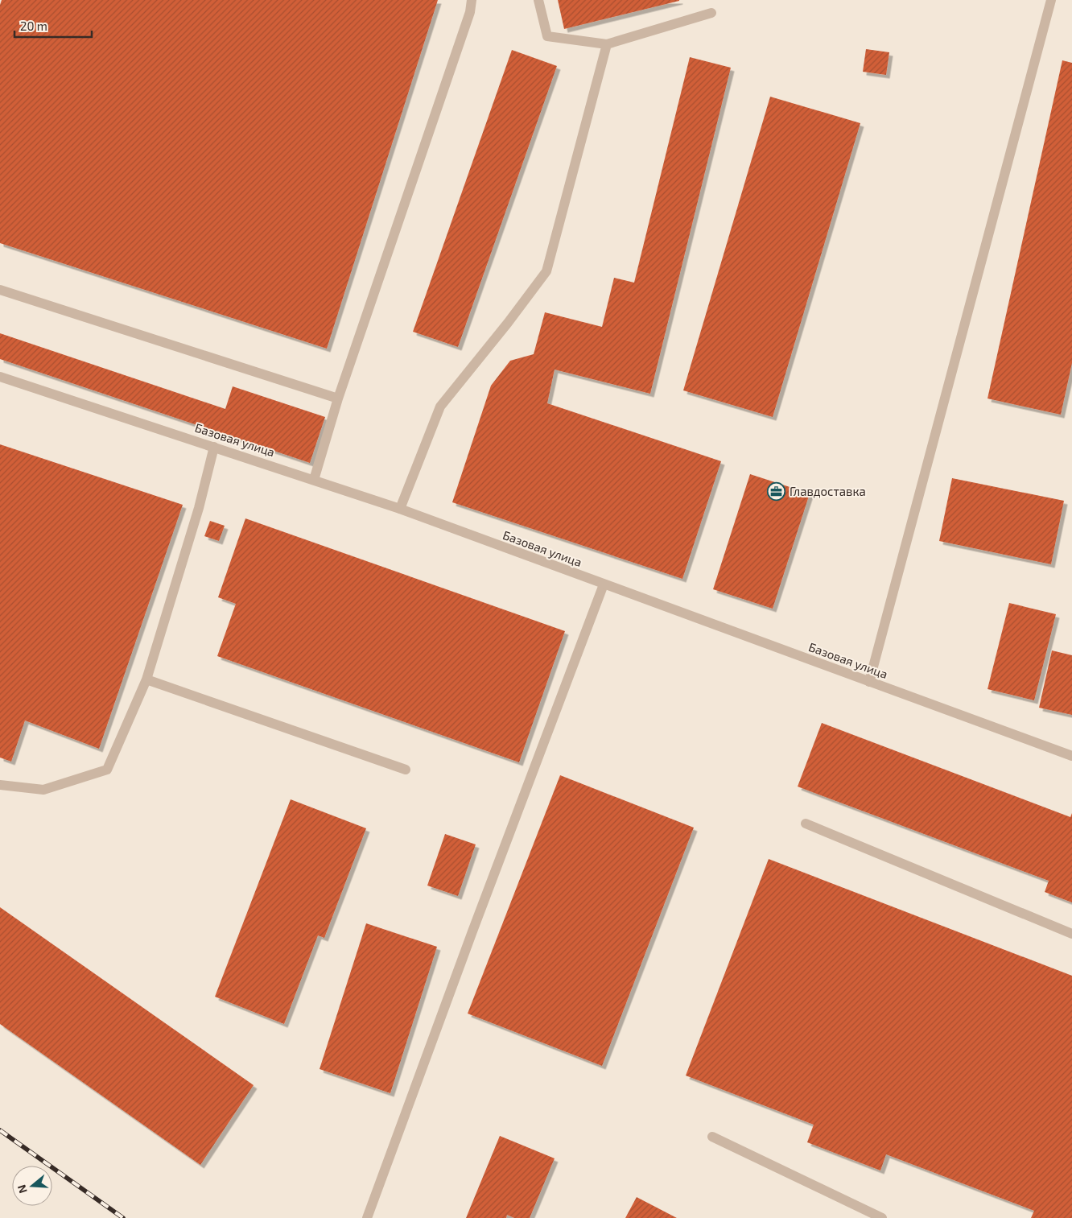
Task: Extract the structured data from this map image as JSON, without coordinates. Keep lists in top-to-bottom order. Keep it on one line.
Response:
{"streets":{"street":["Базовая улица"]},"places":{"office":["Главдоставка"]},"scale_bar":"20 m","north":"left"}
